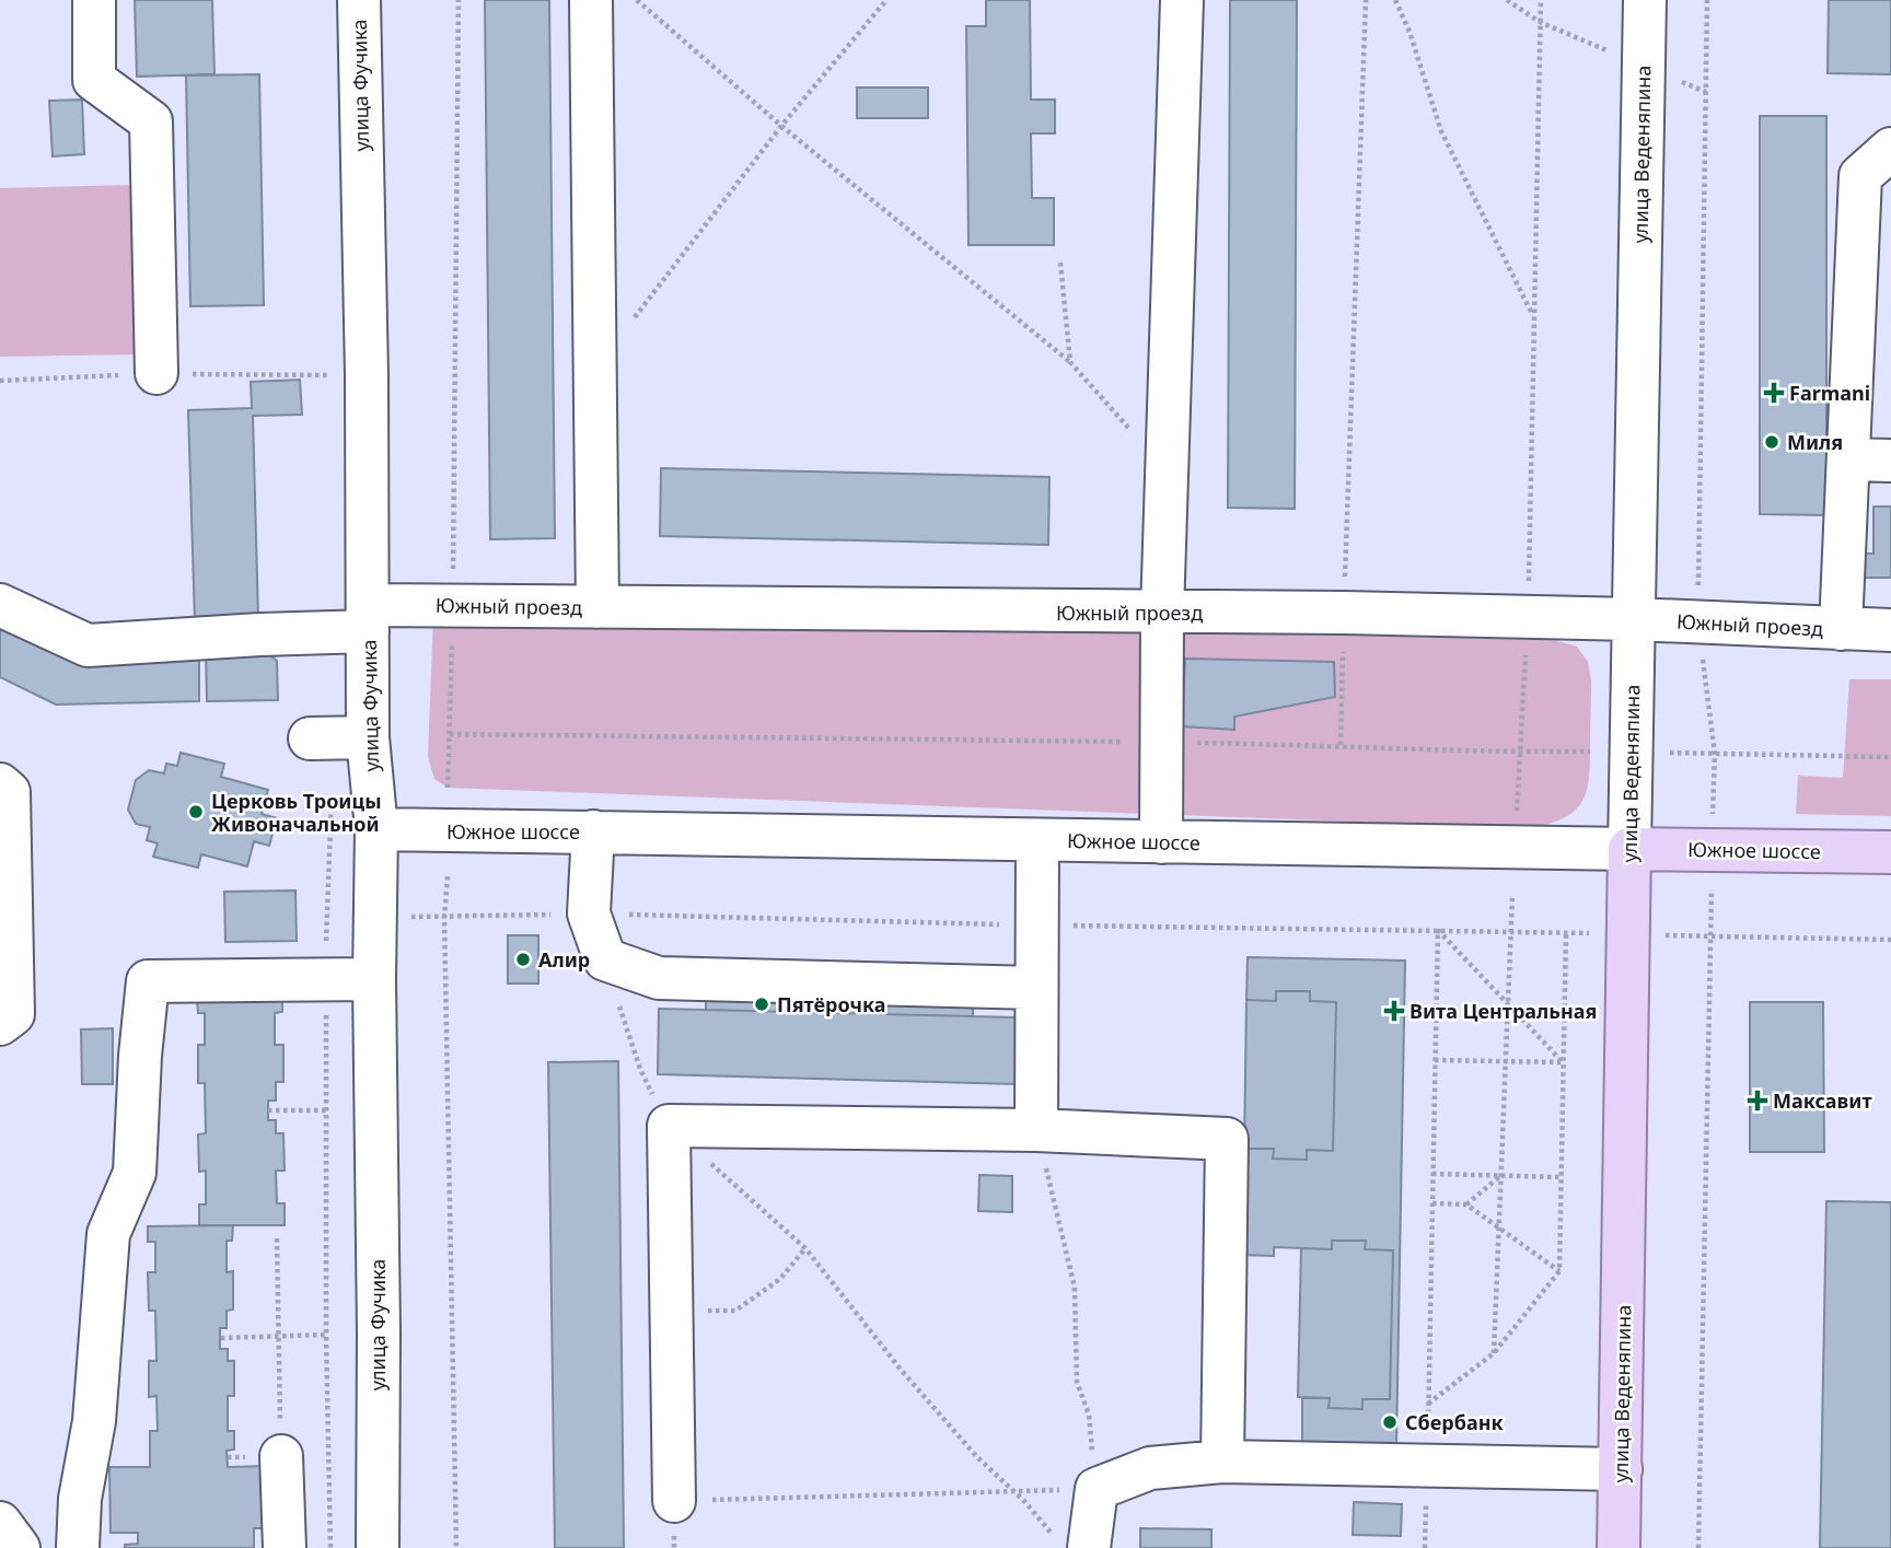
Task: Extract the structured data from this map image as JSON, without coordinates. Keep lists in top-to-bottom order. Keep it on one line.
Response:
{"streets":{"main road":["улица Веденяпина","Южное шоссе"],"street":["улица Фучика","Южный проезд"]},"crossings":[["улица Фучика","Южный проезд"],["улица Фучика","Южное шоссе"],["улица Веденяпина","Южный проезд"],["улица Веденяпина","Южное шоссе"]],"places":{"health":["Farmani","Вита Центральная","Максавит"],"other":["Миля","Церковь Троицы Живоначальной","Алир","Пятёрочка","Сбербанк"]}}
